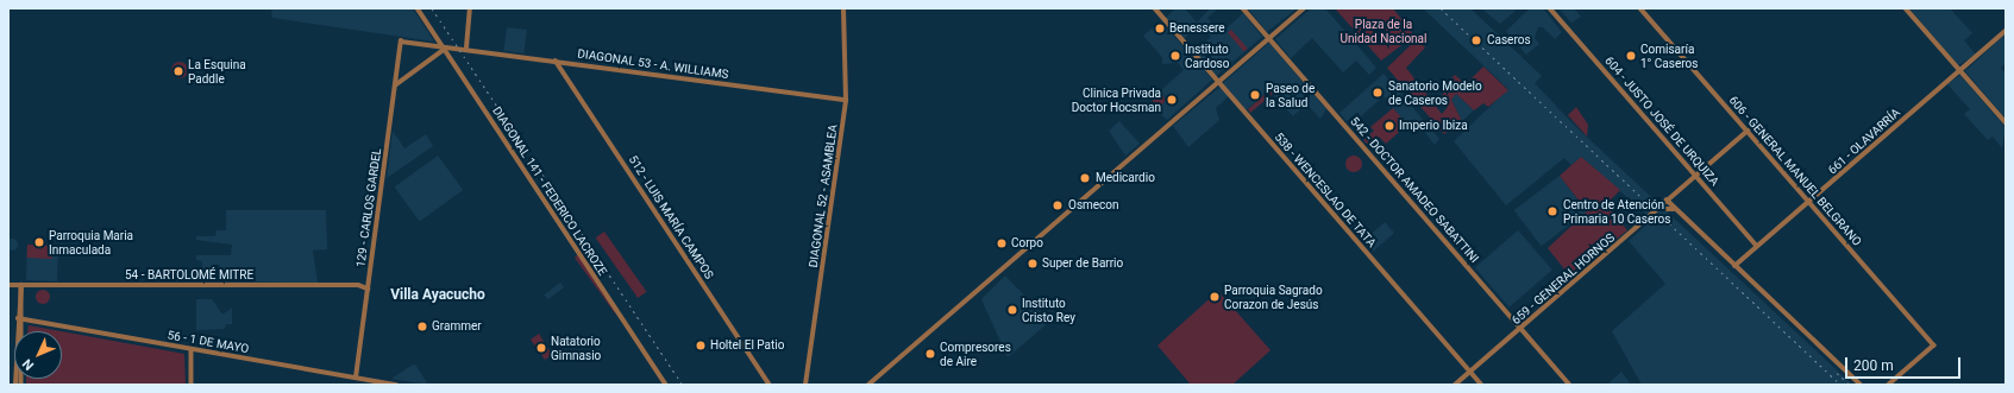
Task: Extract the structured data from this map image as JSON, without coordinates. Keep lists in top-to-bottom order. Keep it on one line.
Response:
{"streets":{"street":["DIAGONAL 53 - A. WILLIAMS","604 - JUSTO JOSÉ DE URQUIZA","661 - OLAVARRÍA","606 - GENERAL MANUEL BELGRANO","538 - WENCESLAO DE TATA","542 - DOCTOR AMADEO SABATTINI","DIAGONAL 141 - FEDERICO LACROZE","DIAGONAL 52 - ASAMBLEA","129 - CARLOS GARDEL","512 - LUIS MARÍA CAMPOS","54 - BARTOLOMÉ MITRE","659 - GENERAL HORNOS","56 - 1 DE MAYO"]},"crossings":[["DIAGONAL 53 - A. WILLIAMS","DIAGONAL 141 - FEDERICO LACROZE"],["DIAGONAL 53 - A. WILLIAMS","DIAGONAL 52 - ASAMBLEA"],["DIAGONAL 53 - A. WILLIAMS","129 - CARLOS GARDEL"],["DIAGONAL 53 - A. WILLIAMS","512 - LUIS MARÍA CAMPOS"],["604 - JUSTO JOSÉ DE URQUIZA","661 - OLAVARRÍA"],["604 - JUSTO JOSÉ DE URQUIZA","659 - GENERAL HORNOS"],["661 - OLAVARRÍA","606 - GENERAL MANUEL BELGRANO"],["606 - GENERAL MANUEL BELGRANO","659 - GENERAL HORNOS"],["538 - WENCESLAO DE TATA","659 - GENERAL HORNOS"],["542 - DOCTOR AMADEO SABATTINI","659 - GENERAL HORNOS"],["129 - CARLOS GARDEL","54 - BARTOLOMÉ MITRE"],["129 - CARLOS GARDEL","56 - 1 DE MAYO"]],"districts":["Villa Ayacucho"],"parks":["Plaza de la Unidad Nacional"],"places":["Benessere","Caseros","Instituto Cardoso","Comisaría 1° Caseros","La Esquina Paddle","Sanatorio Modelo de Caseros","Paseo de la Salud","Clinica Privada Doctor Hocsman","Imperio Ibiza","Medicardio","Osmecon","Centro de Atención Primaria 10 Caseros","Parroquia Maria Inmaculada","Corpo","Super de Barrio","Parroquia Sagrado Corazon de Jesús","Instituto Cristo Rey","Grammer","Holtel El Patio","Natatorio Gimnasio","Compresores de Aire"],"scale_bar":"200 m","north":"bottom left"}
